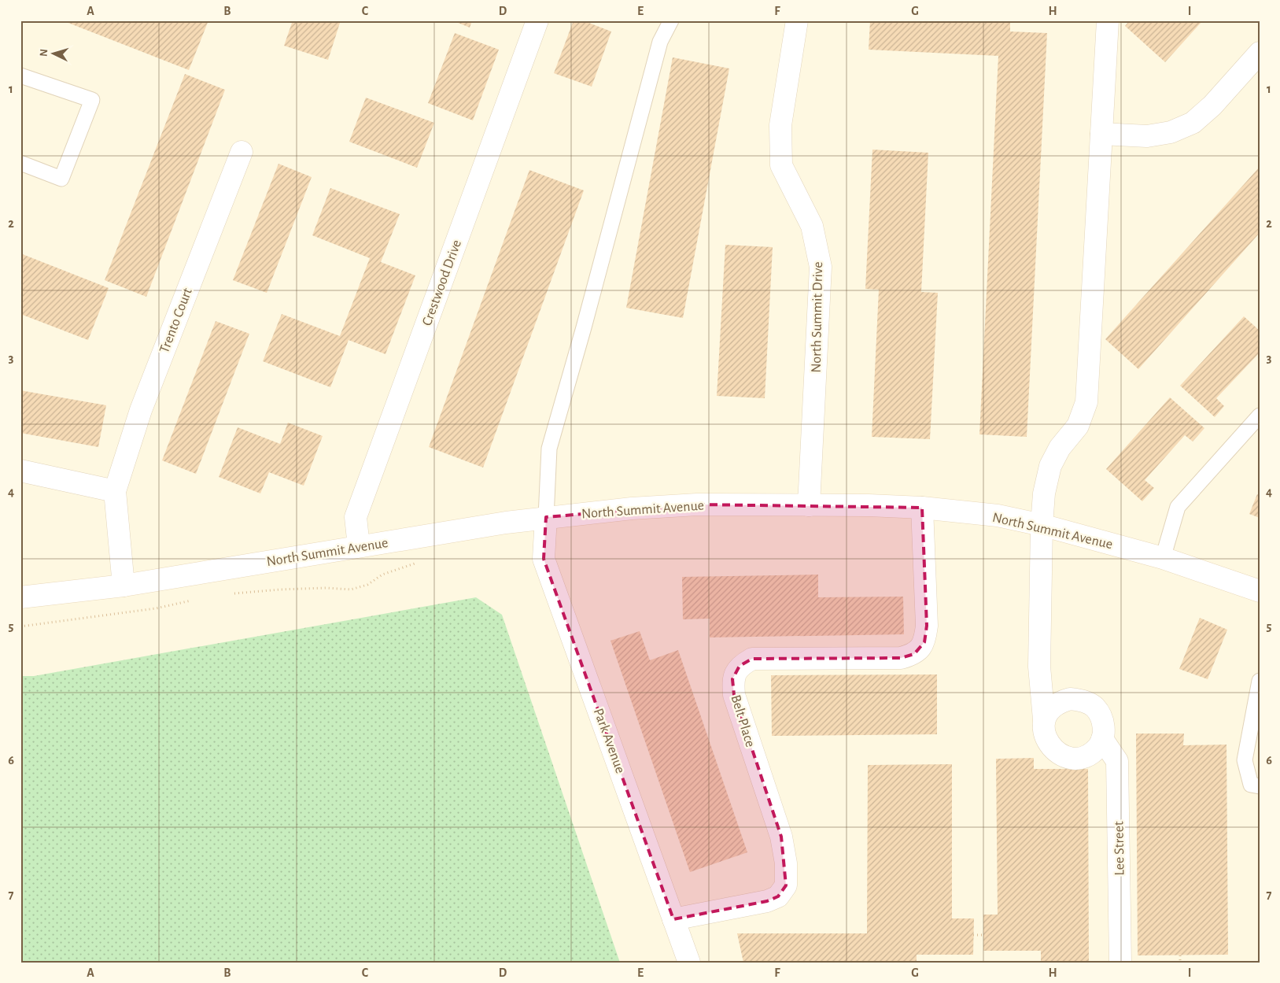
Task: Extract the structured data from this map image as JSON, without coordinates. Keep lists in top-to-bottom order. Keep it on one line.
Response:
{"streets":{"street":["Crestwood Drive","North Summit Drive","Trento Court","North Summit Avenue","Belt Place","Park Avenue","Lee Street"]},"crossings":[["Crestwood Drive","North Summit Avenue"],["North Summit Drive","North Summit Avenue"],["Trento Court","North Summit Avenue"],["North Summit Avenue","Belt Place"],["North Summit Avenue","Park Avenue"],["Belt Place","Park Avenue"]],"north":"left","grid":{"columns":["A","B","C","D","E","F","G","H","I"],"rows":["1","2","3","4","5","6","7"]}}
